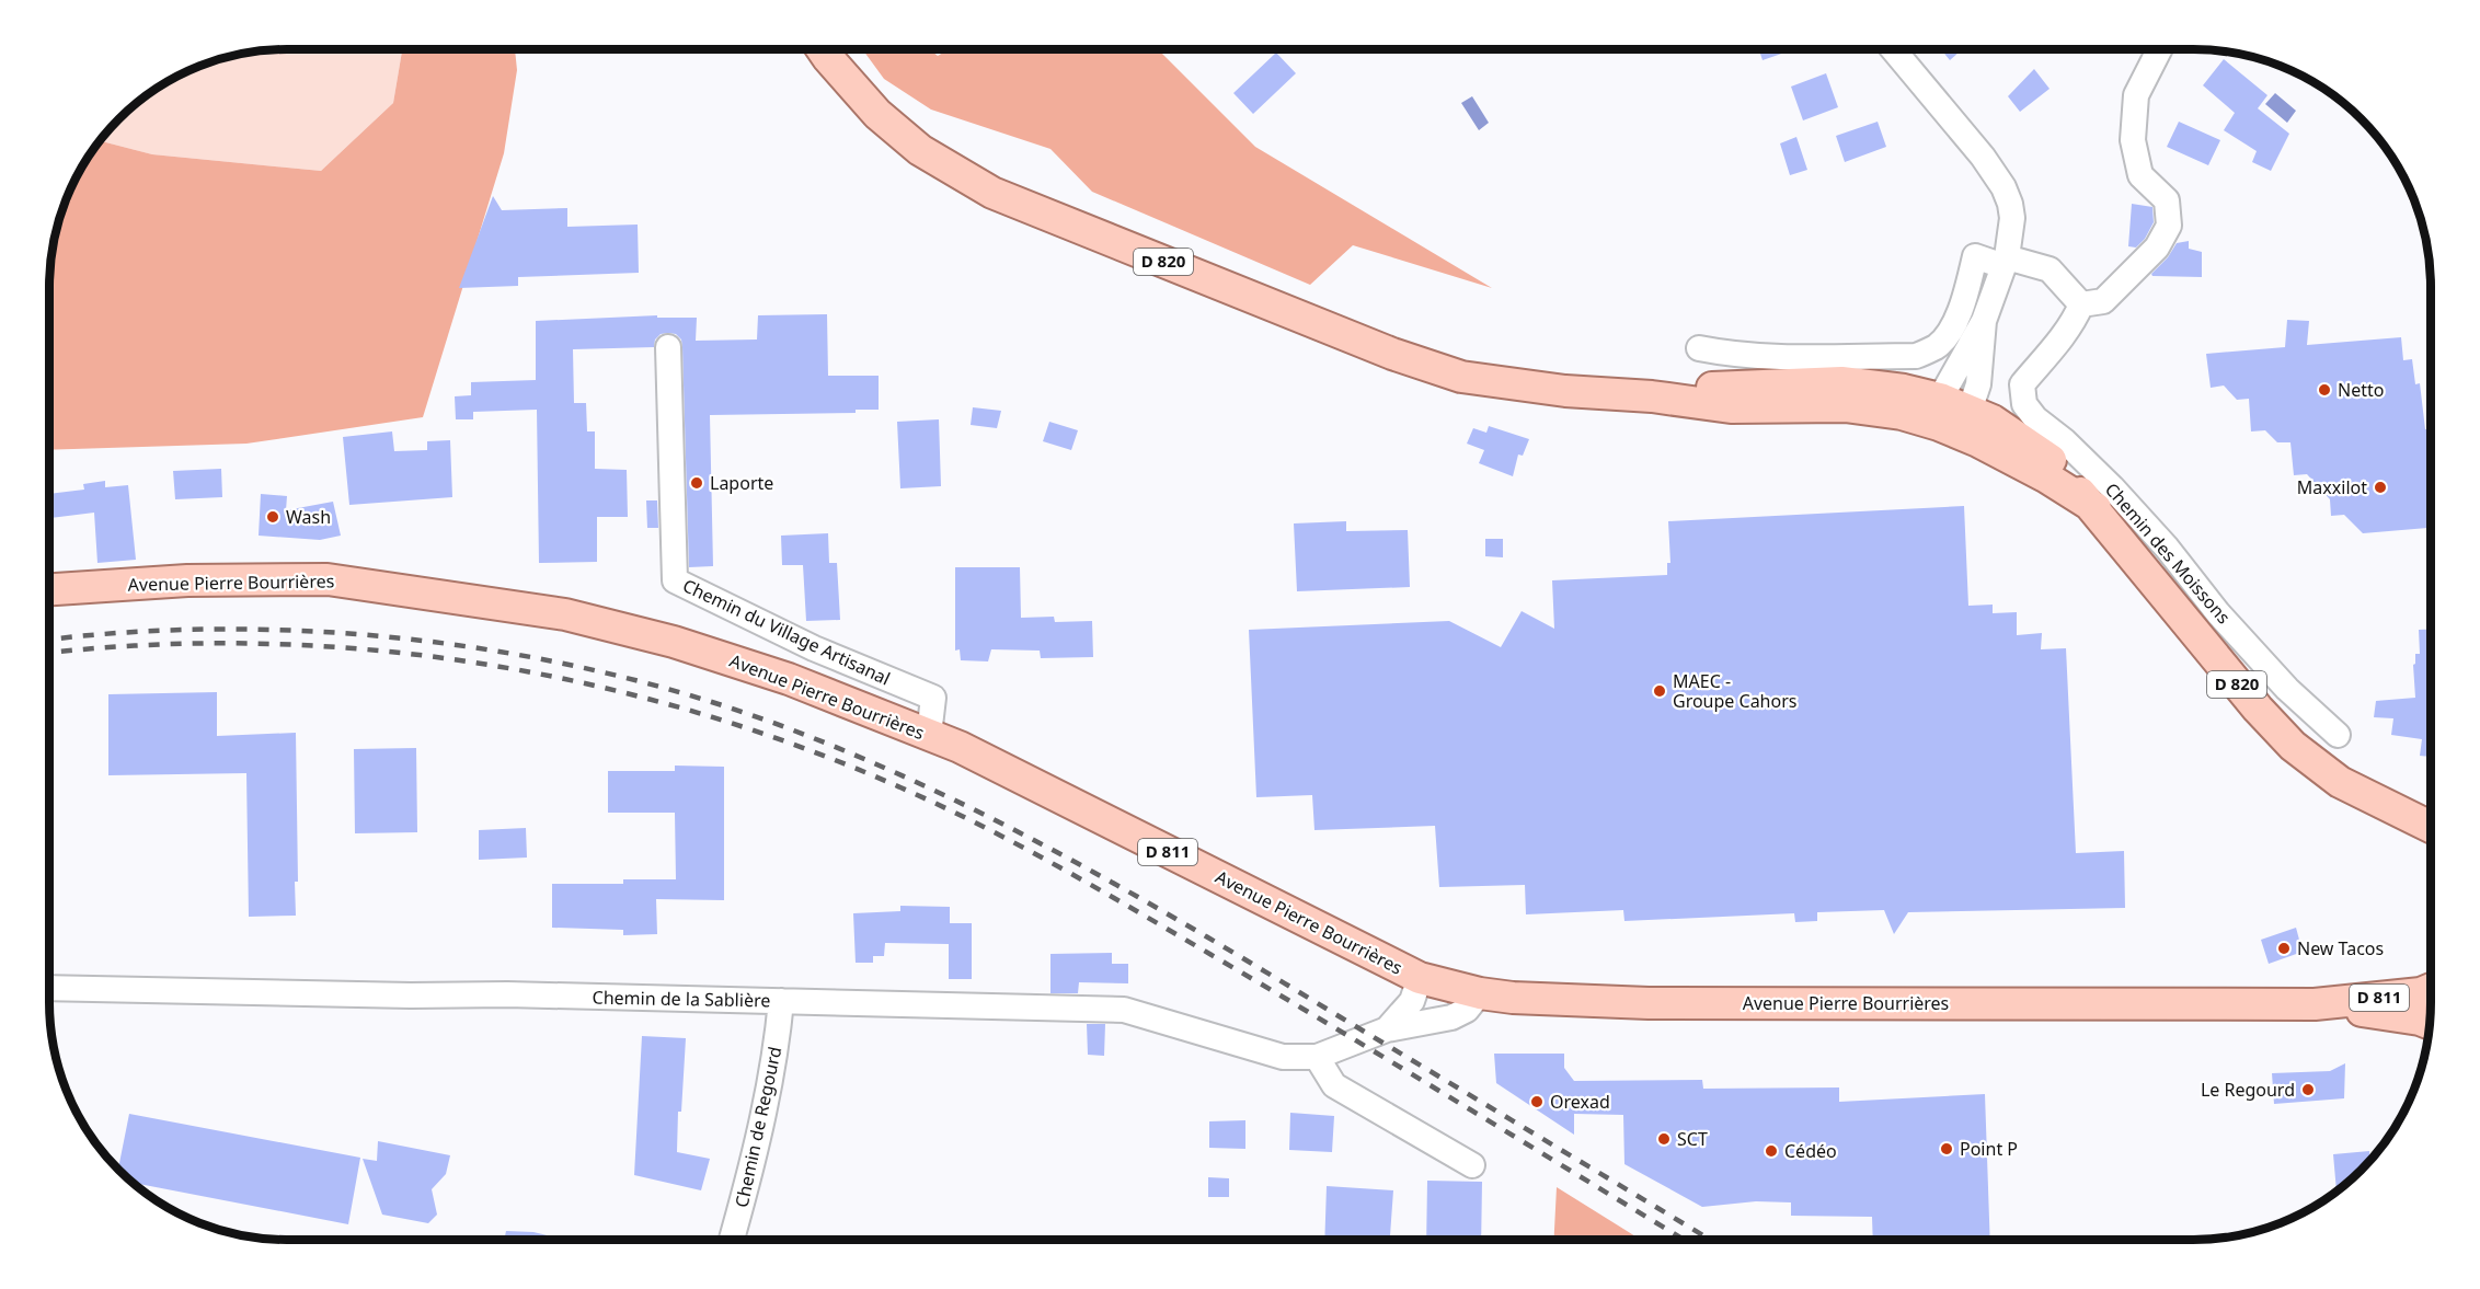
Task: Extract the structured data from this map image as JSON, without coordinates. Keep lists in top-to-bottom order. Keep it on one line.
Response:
{"streets":{"main road":["D 820","Avenue Pierre Bourrières","D 811"],"street":["Chemin des Moissons","Chemin du Village Artisanal","Chemin de la Sablière","Chemin de Regourd"]},"crossings":[["Avenue Pierre Bourrières","Chemin du Village Artisanal"],["Avenue Pierre Bourrières","Chemin de la Sablière"],["Chemin de la Sablière","Chemin de Regourd"]],"places":["Netto","Laporte","Maxxilot","Wash","MAEC - Groupe Cahors","New Tacos","Le Regourd","Orexad","SCT","Point P","Cédéo"]}
